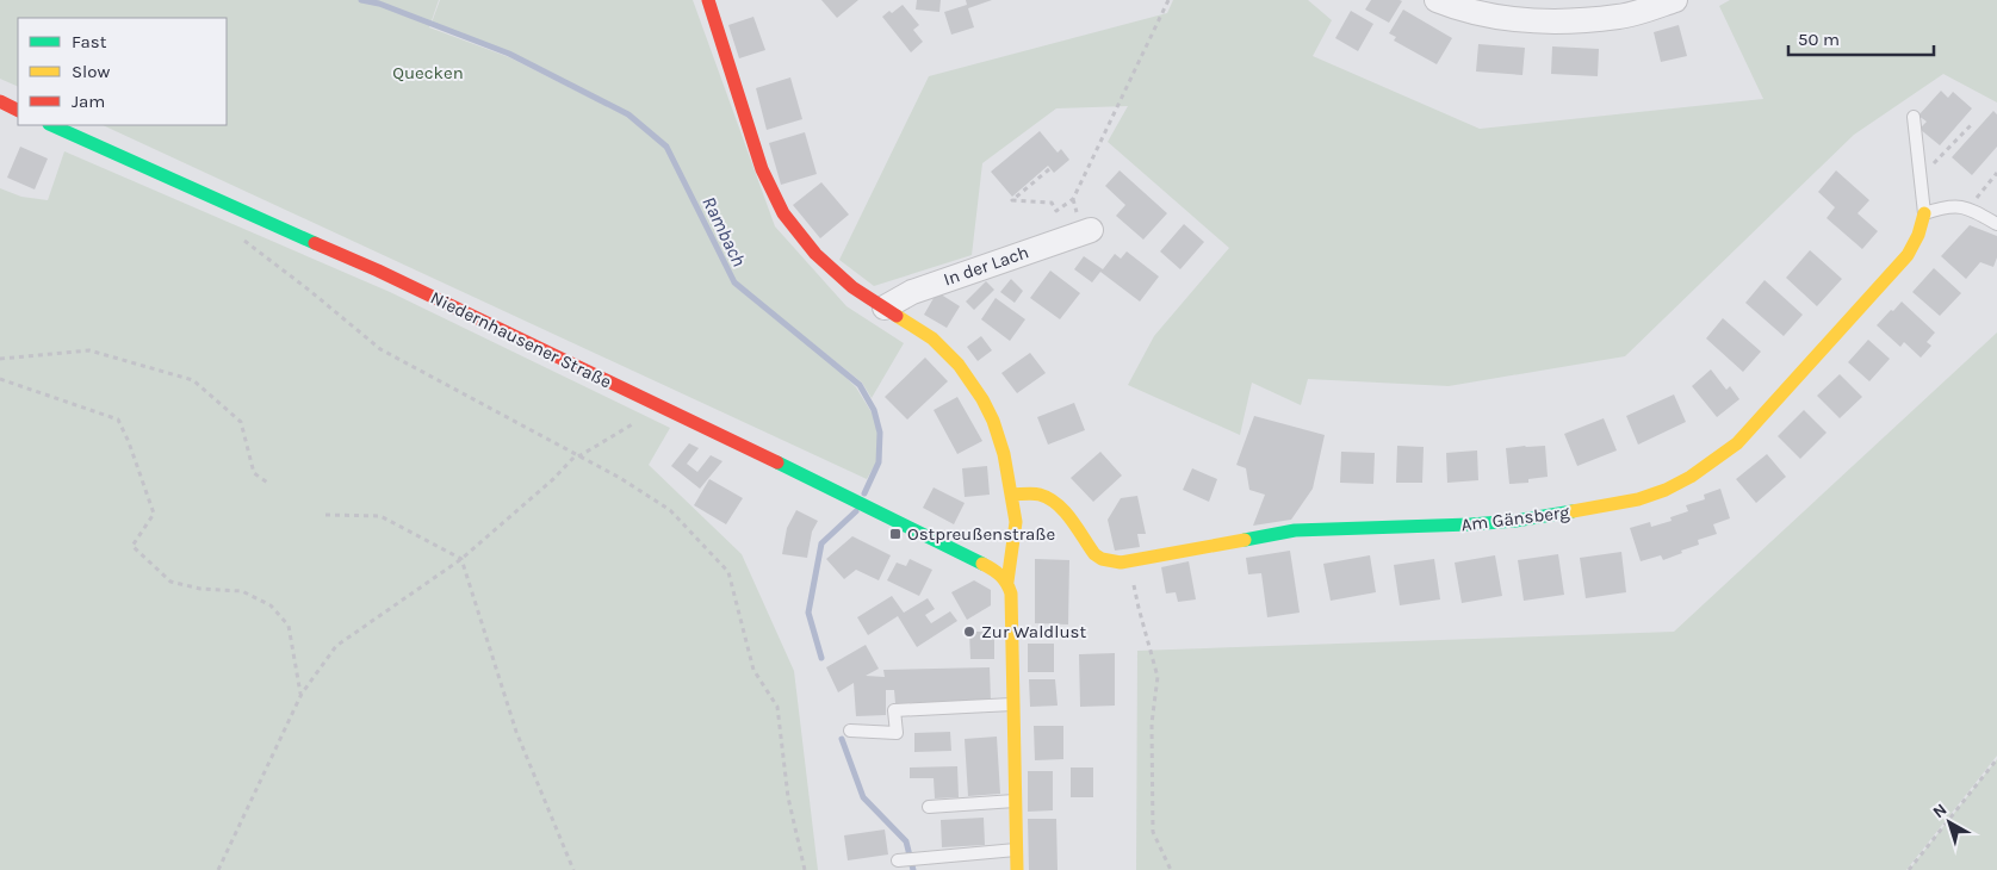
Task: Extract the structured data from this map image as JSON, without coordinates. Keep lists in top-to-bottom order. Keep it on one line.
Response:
{"streets":{"street":["In der Lach","Niedernhausener Straße","Am Gänsberg"]},"water":["Rambach"],"parks":["Quecken"],"places":{"transit":["Ostpreußenstraße"],"other":["Zur Waldlust"]},"legend":["Fast","Slow","Jam"],"scale_bar":"50 m","north":"top left"}
